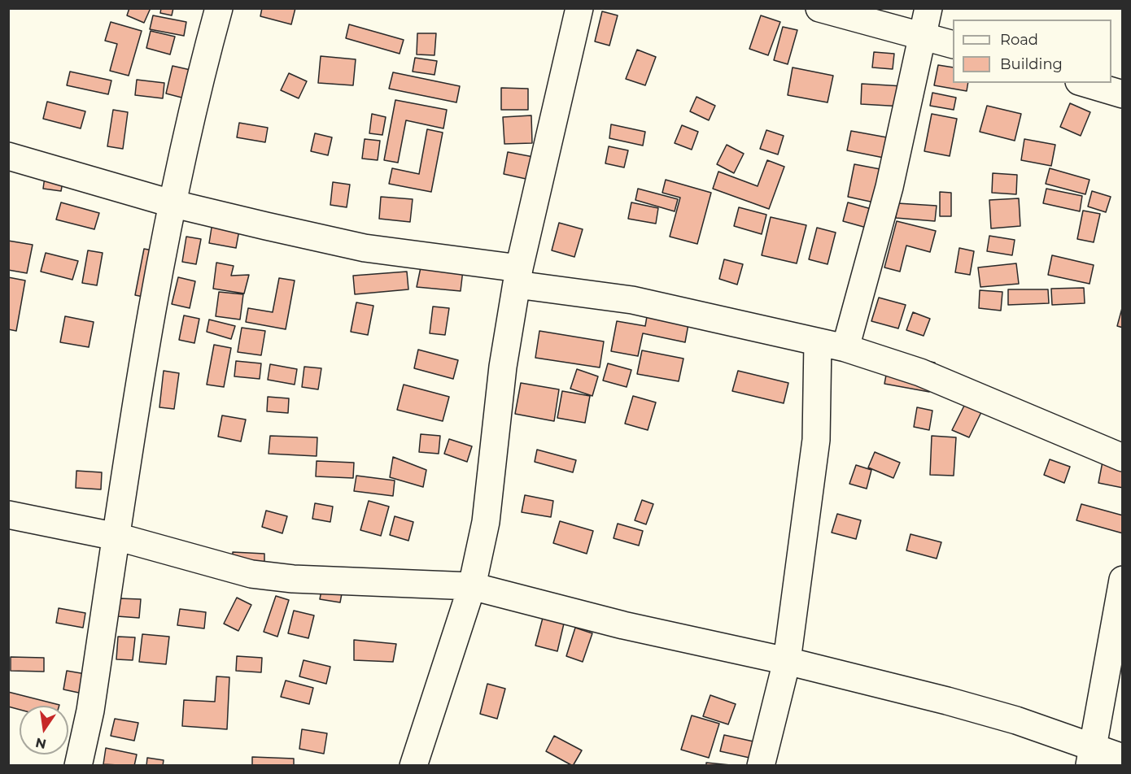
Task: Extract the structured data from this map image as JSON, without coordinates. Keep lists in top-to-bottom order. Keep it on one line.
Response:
{"legend":["Road","Building"],"north":"bottom"}
